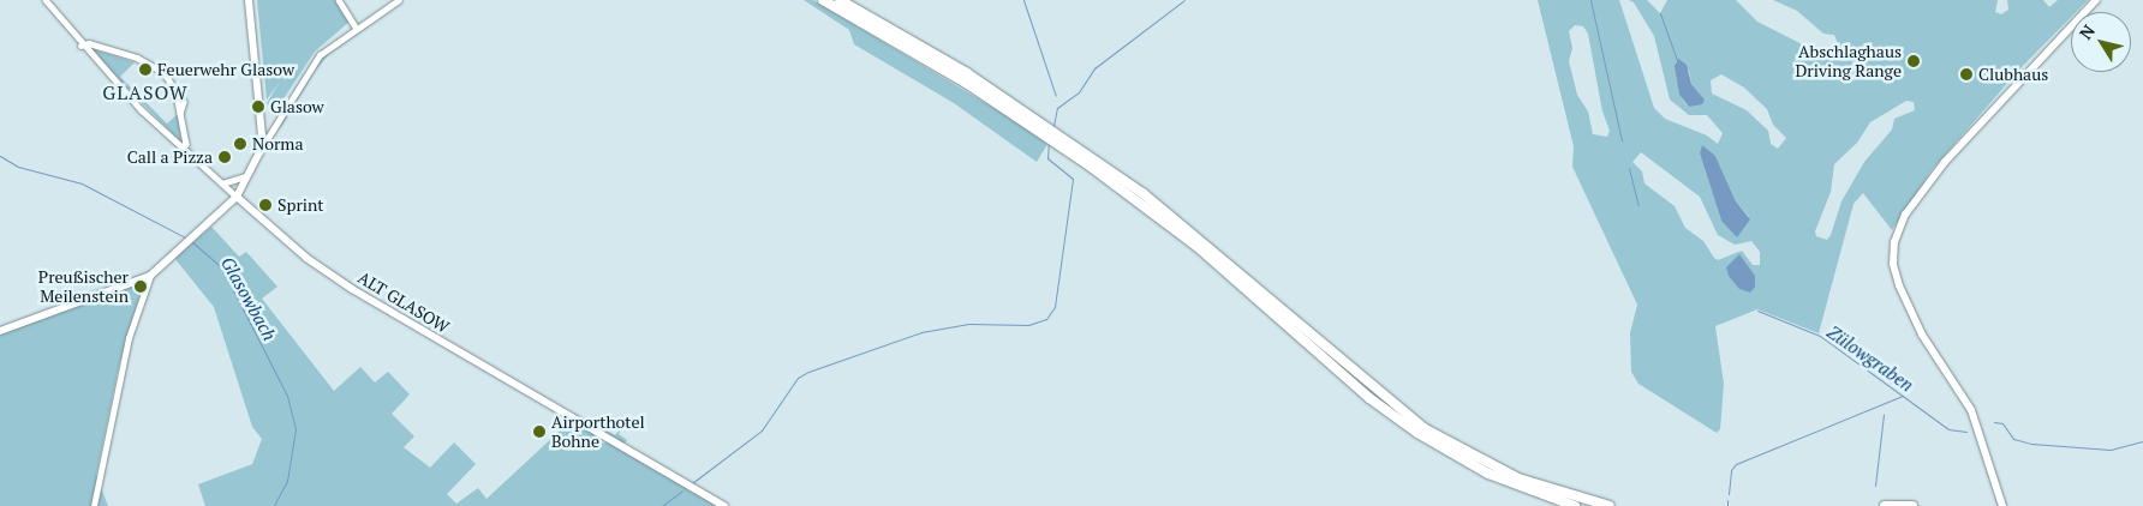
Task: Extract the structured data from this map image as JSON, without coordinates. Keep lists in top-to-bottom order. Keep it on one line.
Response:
{"streets":{"street":["ALT GLASOW"]},"districts":["GLASOW"],"water":["Glasowbach","Zülowgraben"],"places":["Abschlaghaus Driving Range","Feuerwehr Glasow","Clubhaus","Glasow","Norma","Call a Pizza","Sprint","Preußischer Meilenstein","Airporthotel Bohne"],"north":"top left"}
